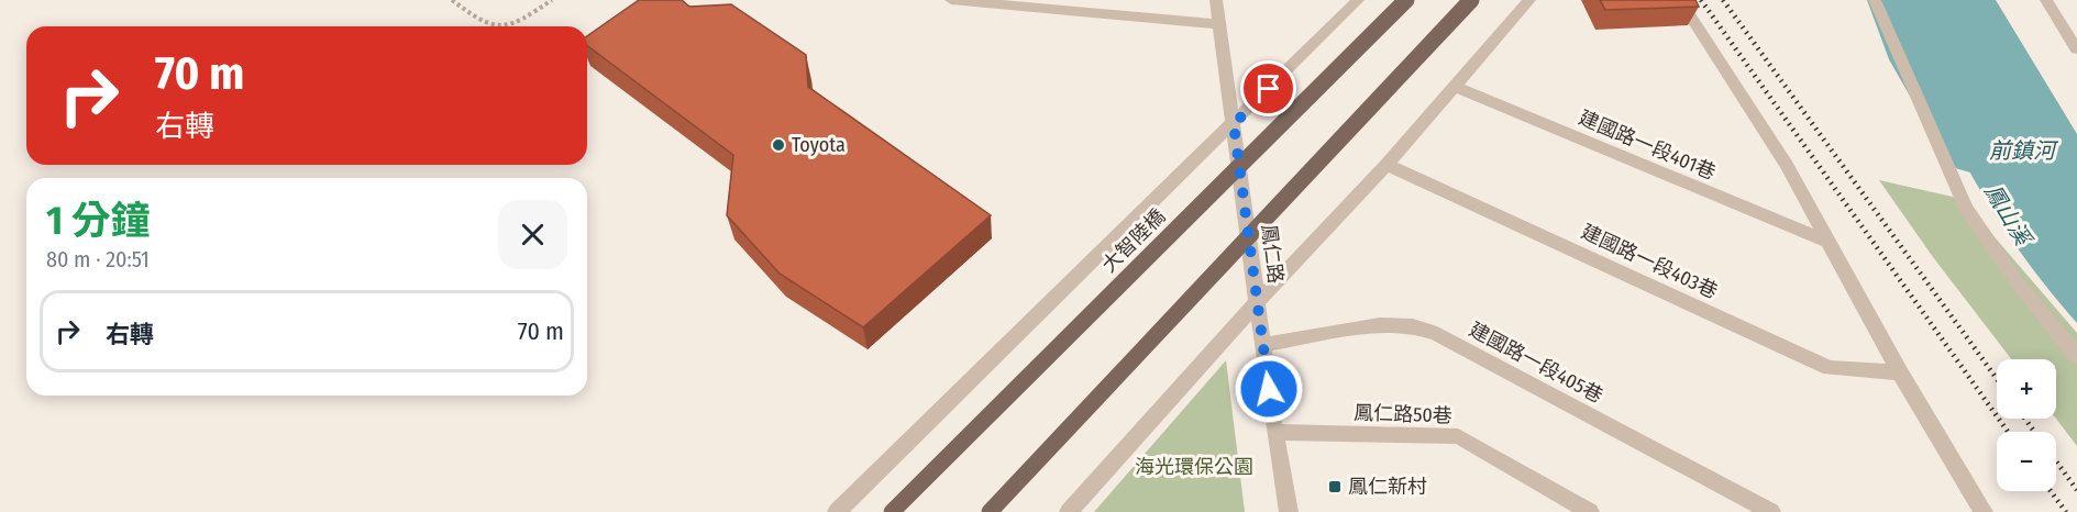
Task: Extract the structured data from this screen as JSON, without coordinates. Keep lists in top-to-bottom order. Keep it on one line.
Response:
{"streets":{"main road":["大智陸橋"],"street":["建國路一段401巷","鳳仁路","建國路一段403巷","建國路一段405巷","鳳仁路50巷"]},"crossings":[["鳳仁路","建國路一段405巷"],["鳳仁路","鳳仁路50巷"]],"water":["前鎮河","鳳山溪"],"parks":["海光環保公園"],"places":{"other":["Toyota"],"transit":["鳳仁新村"]},"page":{"turn":["70 m","右轉"],"heading":["1 分鐘","80 m · 20:51"],"list":[{"name":"右轉","value":"70 m"}],"map_buttons":["+","−"]}}
